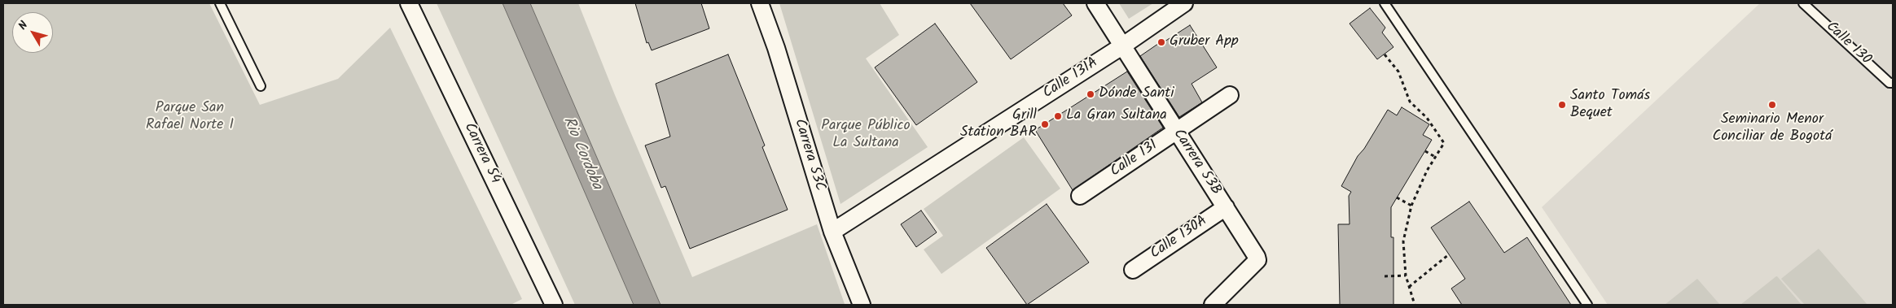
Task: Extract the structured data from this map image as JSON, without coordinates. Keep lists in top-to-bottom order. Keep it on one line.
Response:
{"streets":{"street":["Calle 131A","Carrera 54","Carrera 53C","Calle 131","Carrera 53B","Calle 130A"],"lane":["Calle 130"]},"crossings":[["Calle 131A","Carrera 53C"],["Calle 131A","Carrera 53B"],["Calle 131","Carrera 53B"],["Carrera 53B","Calle 130A"]],"water":["Rio Cordoba"],"parks":["Parque San Rafael Norte I","Parque Público La Sultana"],"places":["Gruber App","Dónde Santi","Santo Tomás Bequet","Seminario Menor Conciliar de Bogotá","La Gran Sultana","Grill Station BAR"],"north":"top left"}
